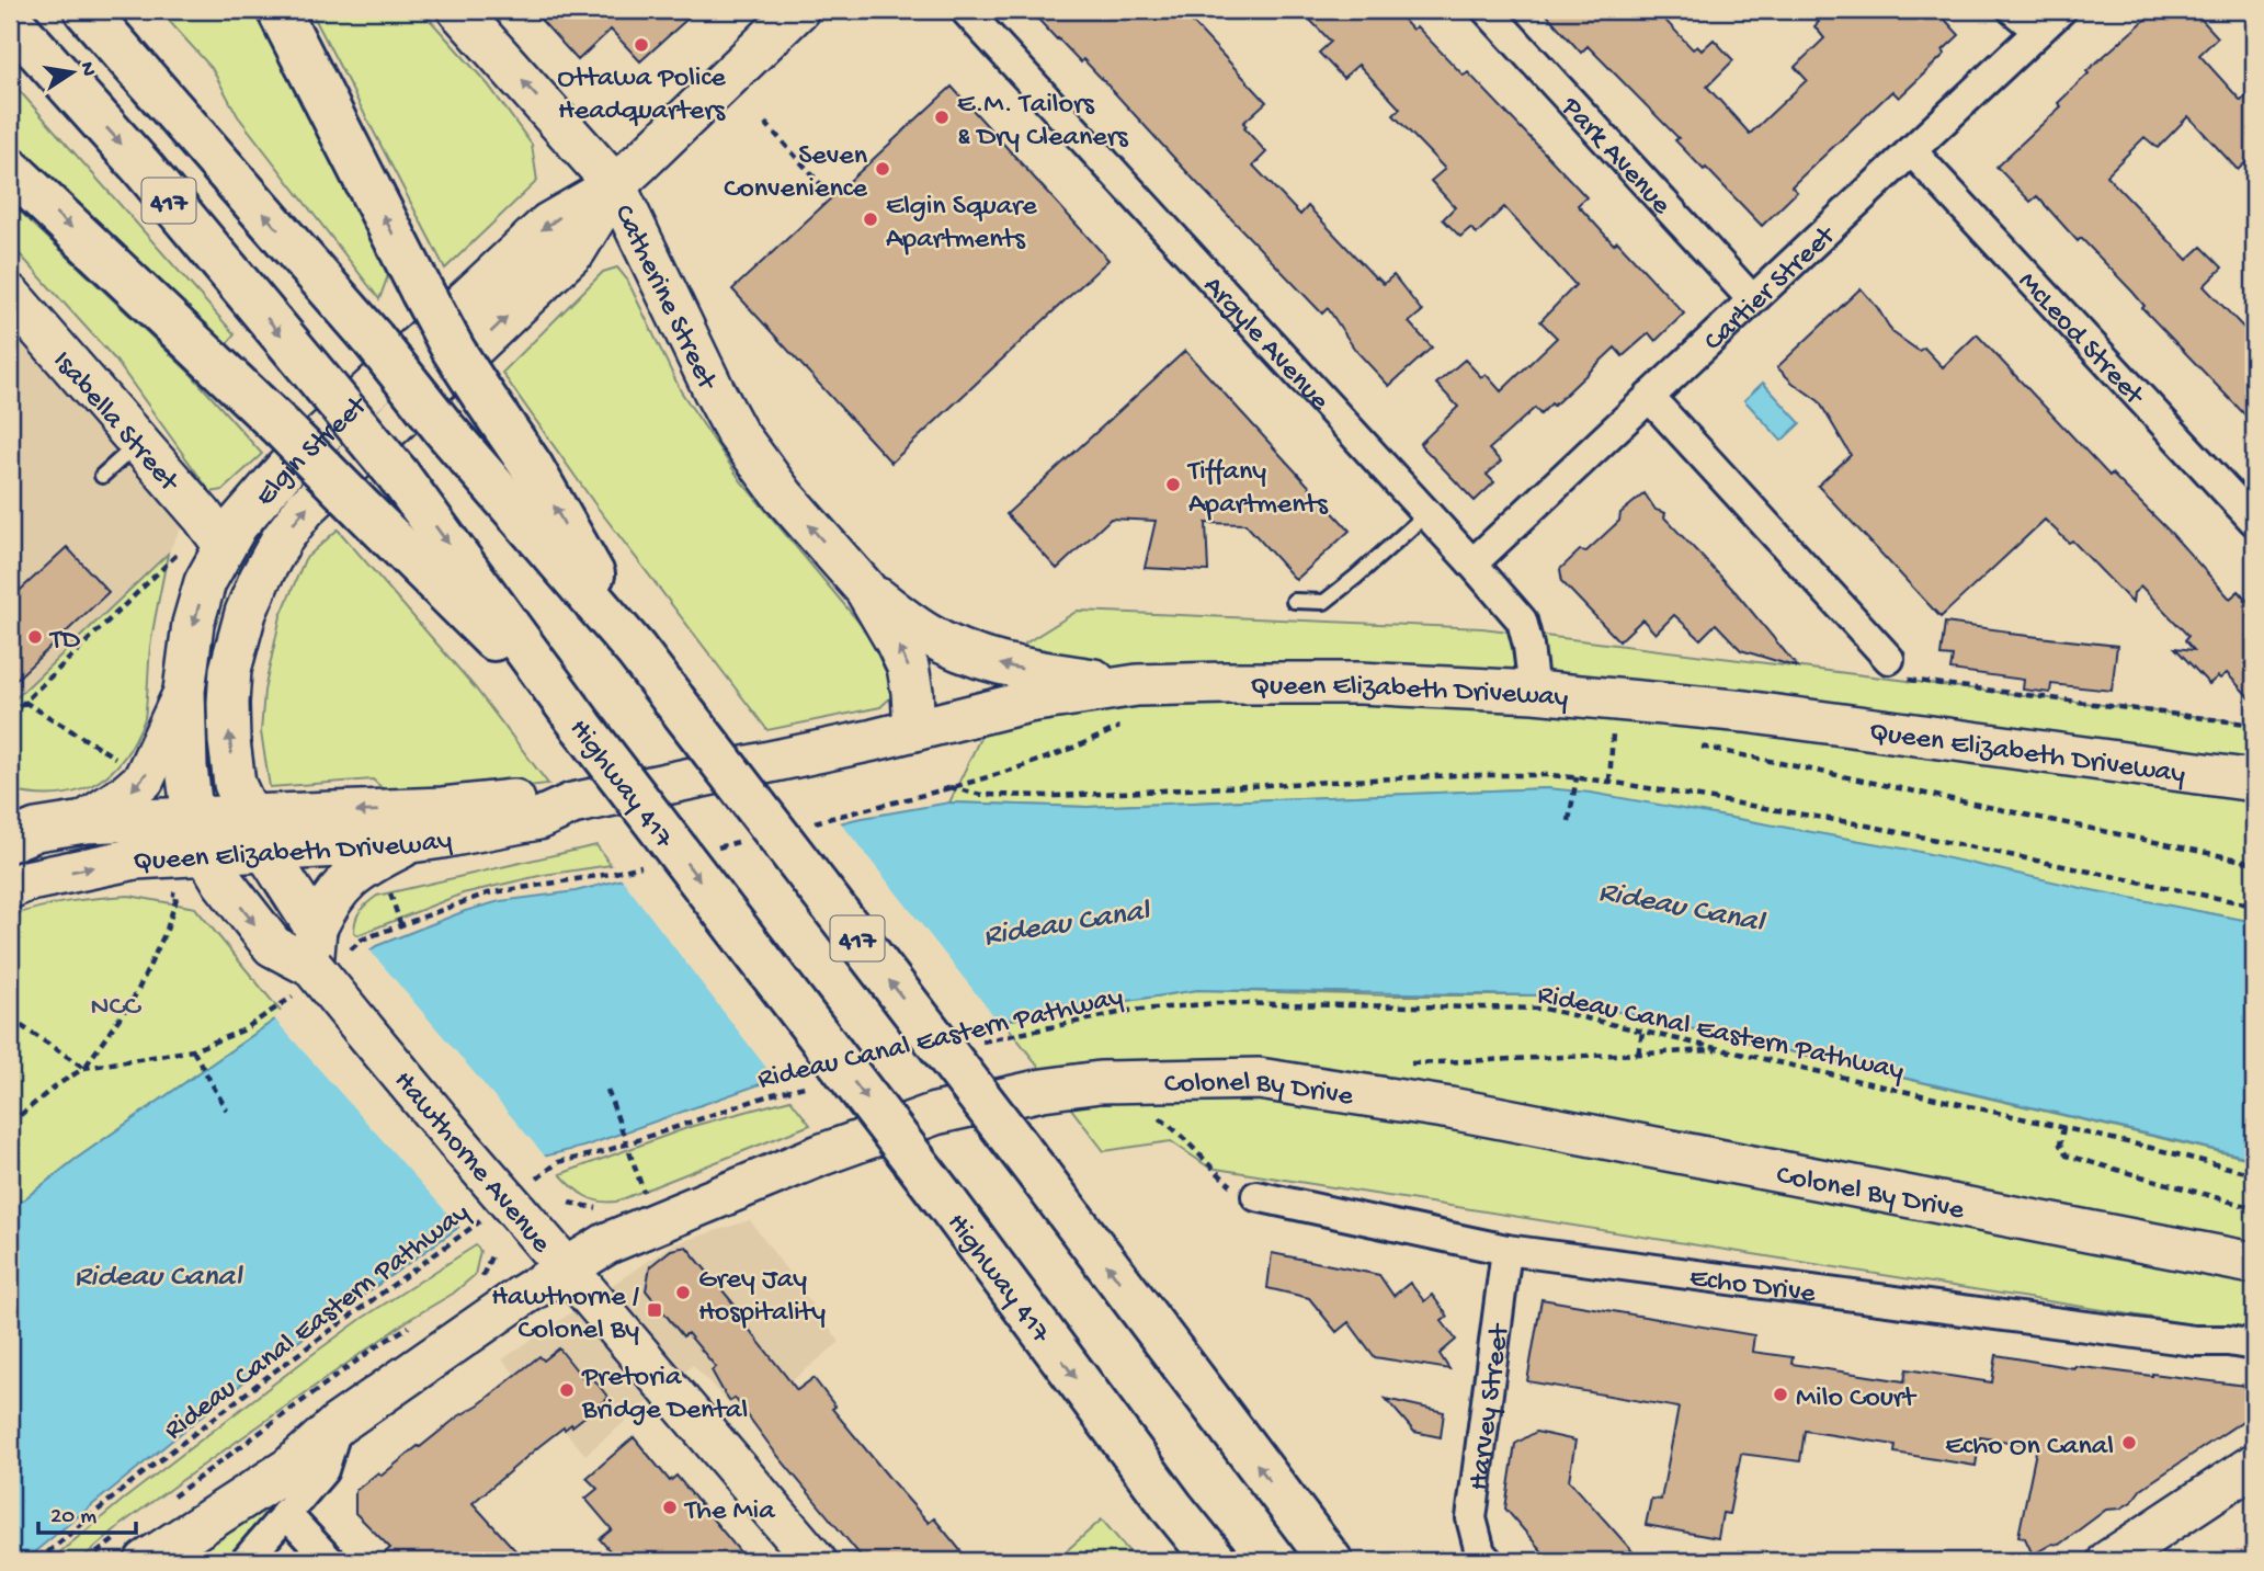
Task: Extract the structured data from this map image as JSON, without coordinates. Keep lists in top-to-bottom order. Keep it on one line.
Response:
{"streets":{"highway":["417","Highway 417"],"main road":["Catherine Street","Isabella Street","Elgin Street","Queen Elizabeth Driveway","Colonel By Drive","Hawthorne Avenue"],"street":["Park Avenue","Cartier Street","McLeod Street","Argyle Avenue","Echo Drive","Harvey Street"],"path":["Rideau Canal Eastern Pathway"]},"crossings":[["Park Avenue","Cartier Street"],["Cartier Street","McLeod Street"],["Cartier Street","Argyle Avenue"],["Catherine Street","Elgin Street"],["Argyle Avenue","Queen Elizabeth Driveway"],["Isabella Street","Elgin Street"],["Elgin Street","Queen Elizabeth Driveway"],["Elgin Street","Hawthorne Avenue"],["Queen Elizabeth Driveway","Hawthorne Avenue"],["Rideau Canal Eastern Pathway","Hawthorne Avenue"],["Colonel By Drive","Hawthorne Avenue"],["Echo Drive","Harvey Street"]],"one_way":["Catherine Street"],"water":["Rideau Canal"],"parks":["NCC"],"places":{"other":["Ottawa Police Headquarters","E.M. Tailors & Dry Cleaners","Seven Convenience","Elgin Square Apartments","Tiffany Apartments","TD","Grey Jay Hospitality","Pretoria Bridge Dental","Milo Court","Echo On Canal","The Mia"],"transit":["Hawthorne / Colonel By"]},"scale_bar":"20 m","north":"right"}
